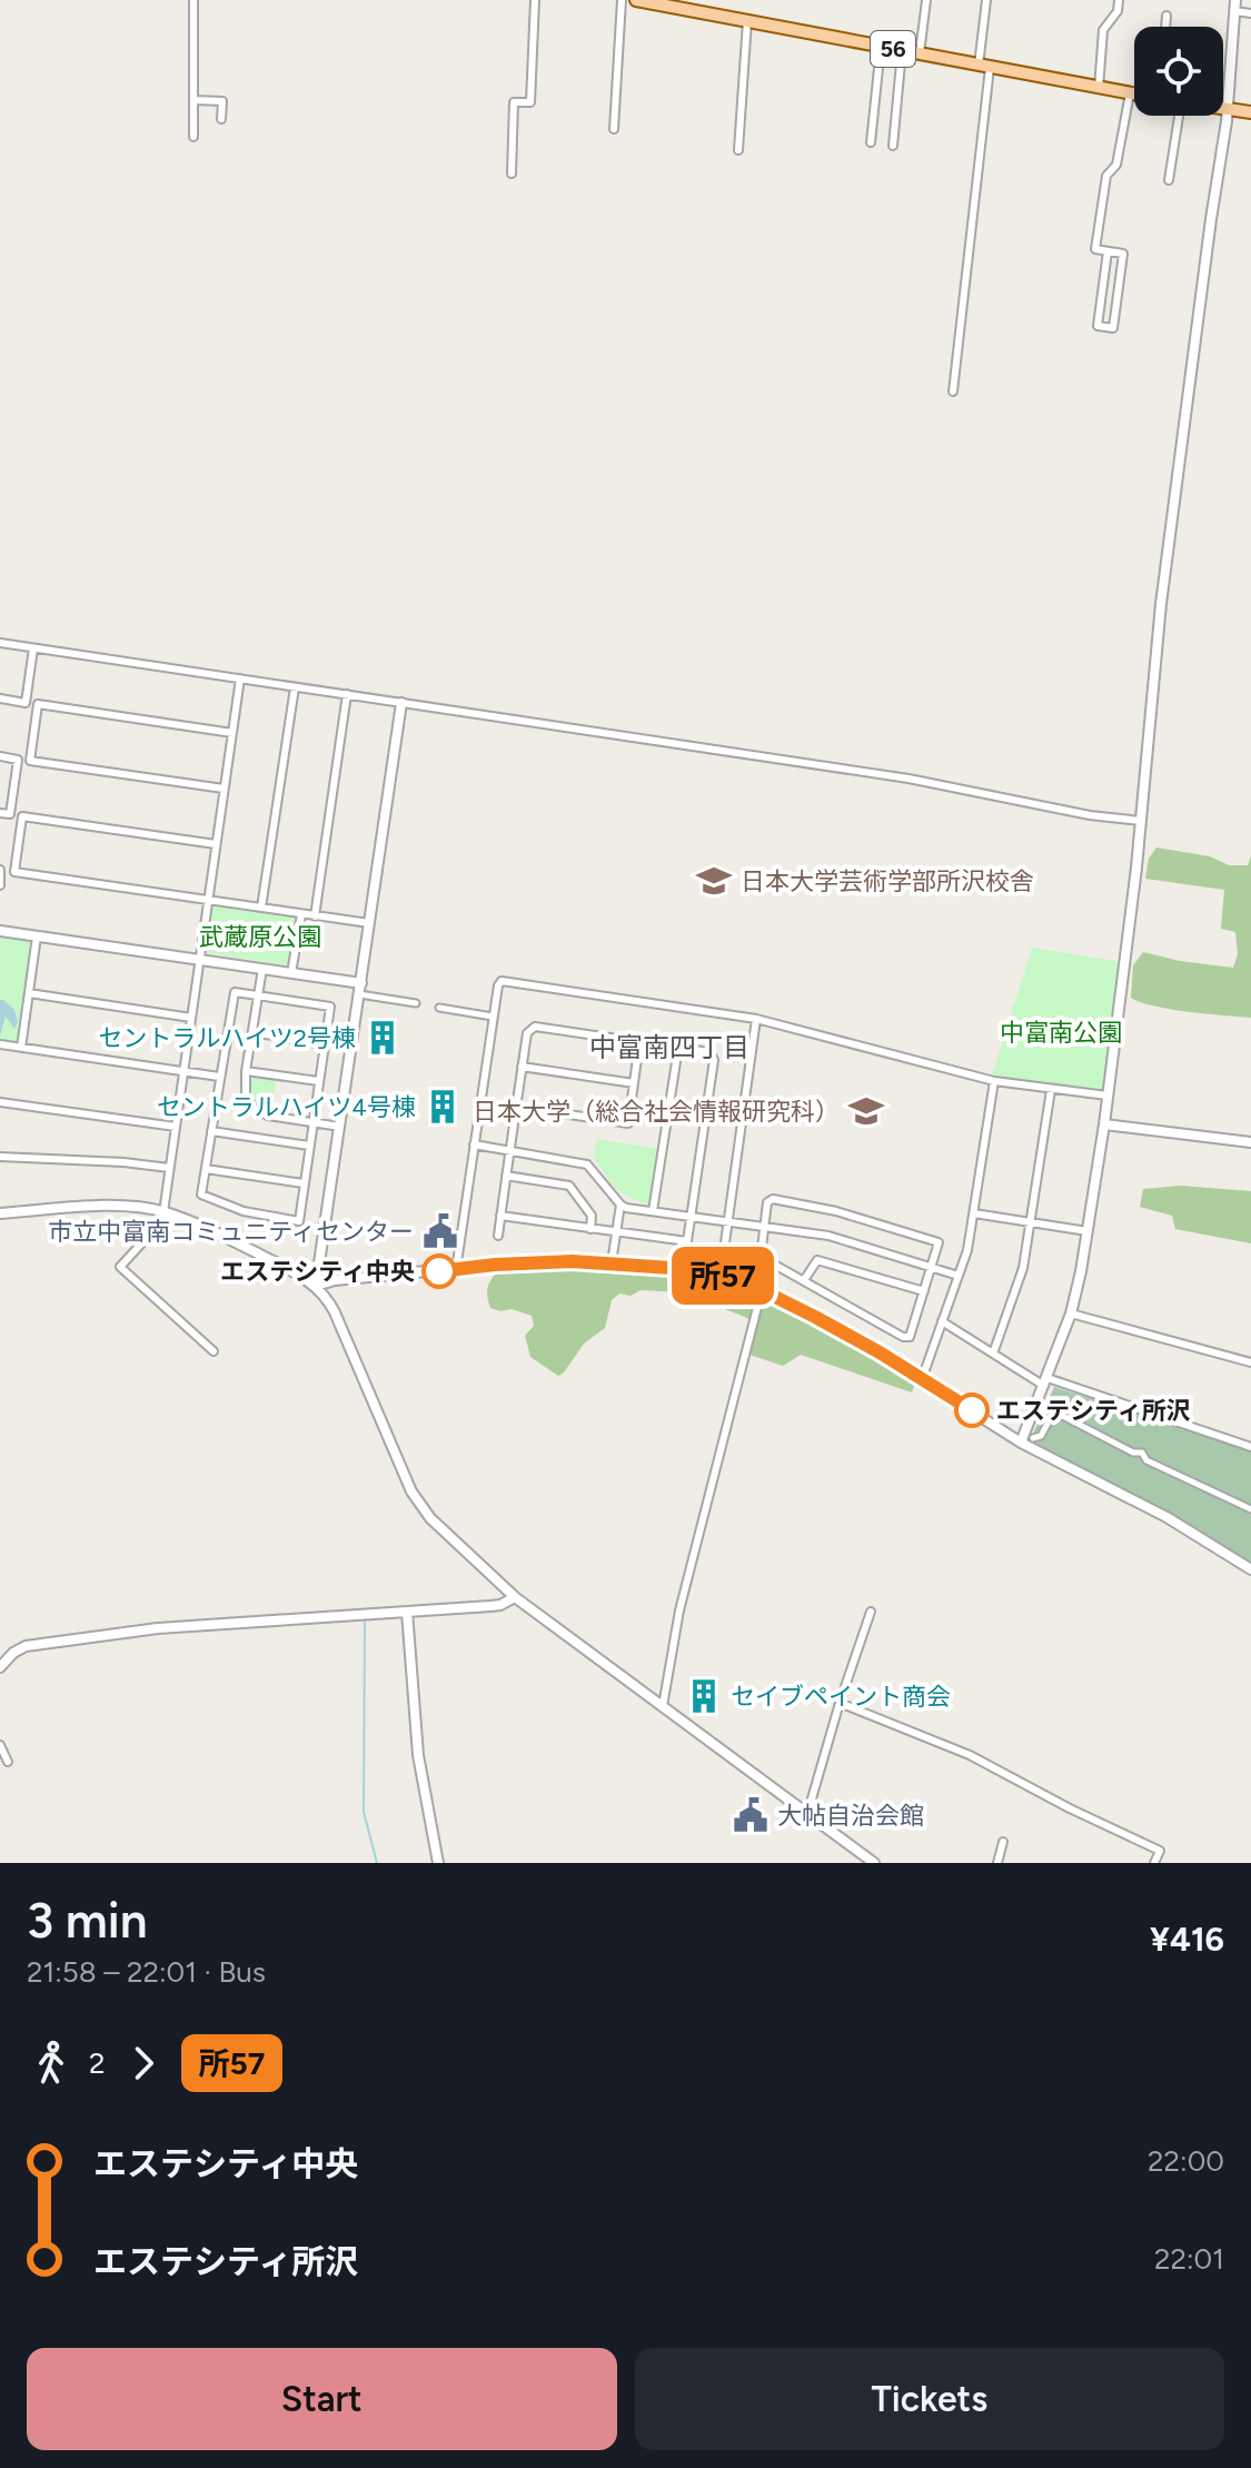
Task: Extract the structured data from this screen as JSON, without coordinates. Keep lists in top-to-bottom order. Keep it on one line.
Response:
{"streets":{"main road":["56"]},"districts":["中富南四丁目"],"parks":["武蔵原公園","中富南公園"],"places":{"school or university":["日本大学芸術学部所沢校舎","日本大学（総合社会情報研究科）"],"building":["セントラルハイツ2号棟","セントラルハイツ4号棟","セイブペイント商会"],"public building":["市立中富南コミュニティセンター","大帖自治会館"],"other":["エステシティ中央","エステシティ所沢"]},"lines":["bus line 所57"],"page":{"on_map":"所57","heading":["3 min","21:58 – 22:01 · Bus","¥416"],"legs":["2","所57"],"list":[{"name":"エステシティ中央","value":"22:00"},{"name":"エステシティ所沢","value":"22:01"}],"buttons":["Start","Tickets"]}}
